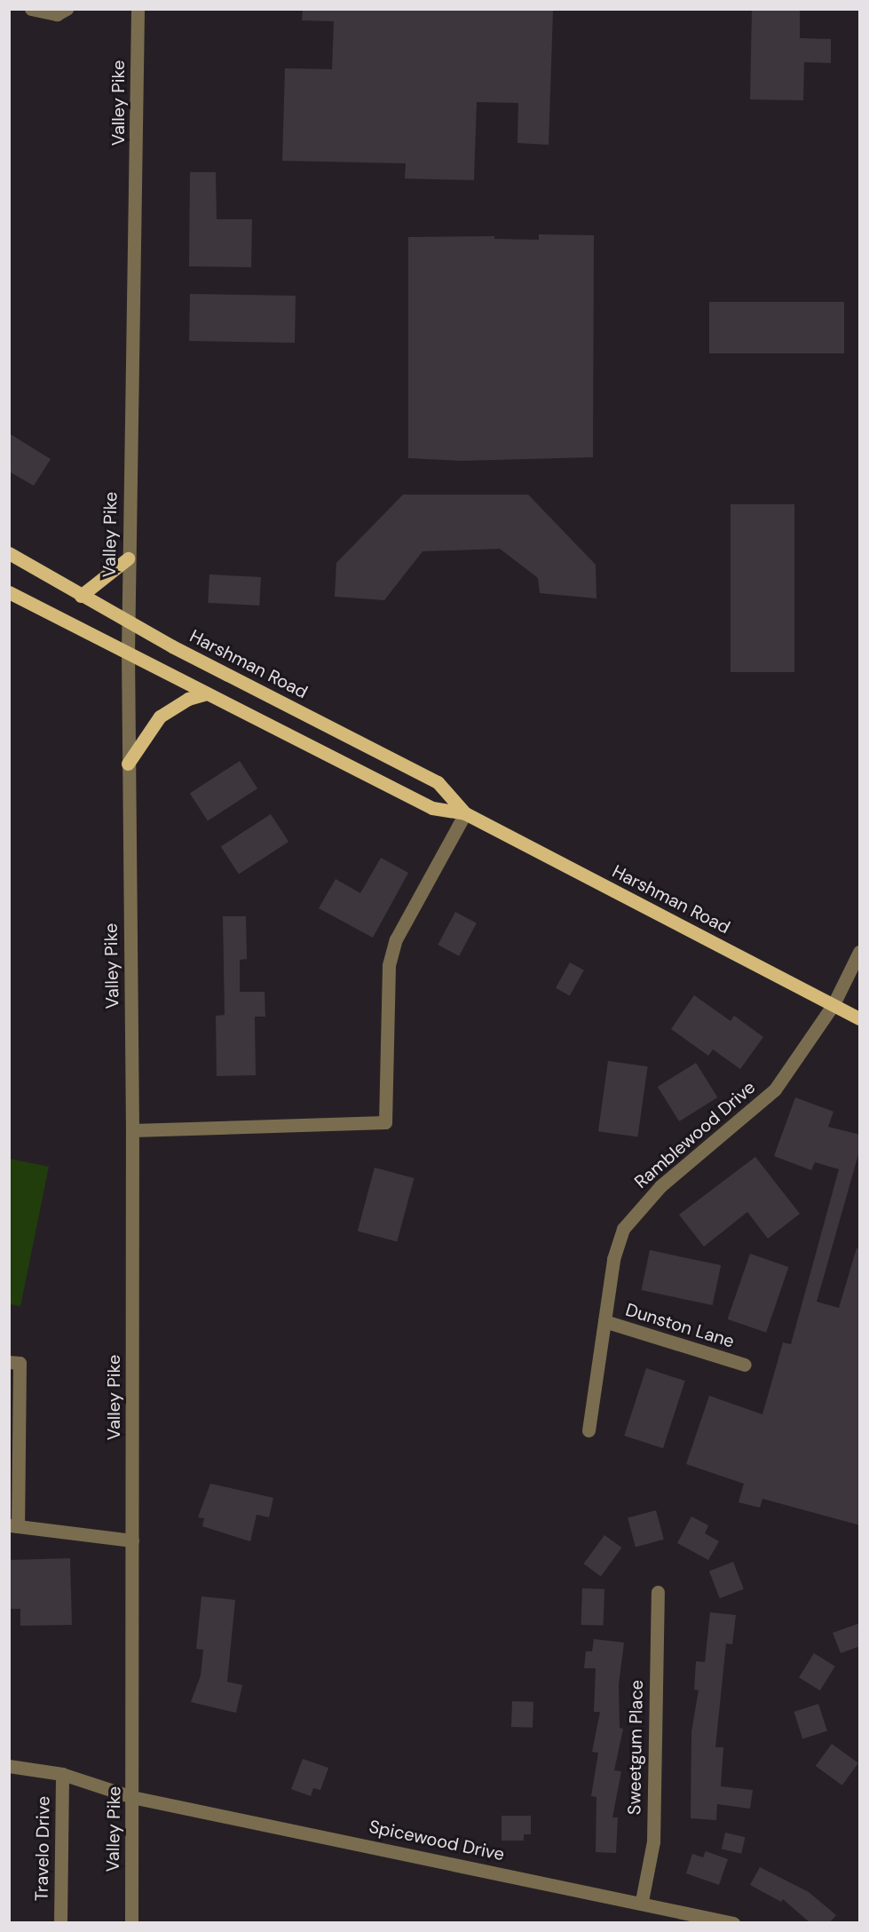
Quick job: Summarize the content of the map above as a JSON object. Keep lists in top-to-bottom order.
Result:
{
  "streets": {
    "main road": ["Harshman Road"],
    "street": [
      "Valley Pike",
      "Ramblewood Drive",
      "Dunston Lane",
      "Sweetgum Place",
      "Spicewood Drive",
      "Travelo Drive"
    ]
  },
  "crossings": [
    ["Valley Pike", "Harshman Road"],
    ["Valley Pike", "Spicewood Drive"],
    ["Harshman Road", "Ramblewood Drive"],
    ["Ramblewood Drive", "Dunston Lane"],
    ["Sweetgum Place", "Spicewood Drive"],
    ["Spicewood Drive", "Travelo Drive"]
  ]
}
